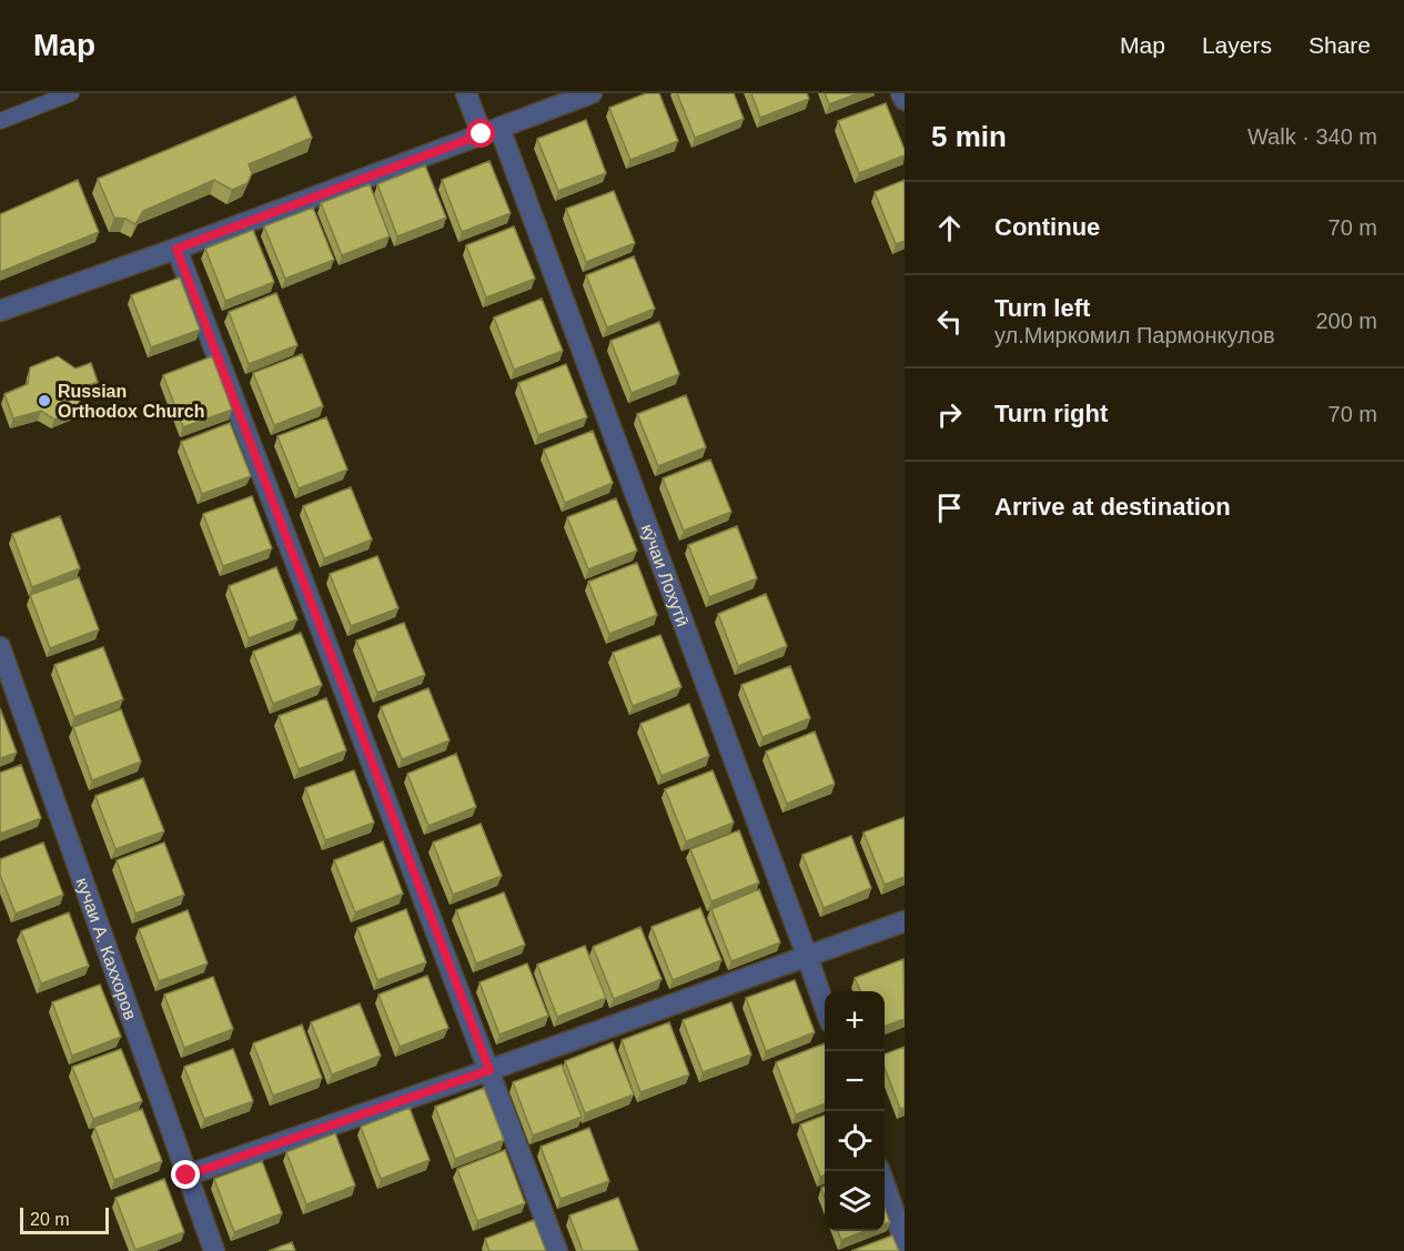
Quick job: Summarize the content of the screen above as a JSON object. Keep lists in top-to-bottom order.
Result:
{
  "streets": {
    "street": ["кӯчаи Лохутӣ", "кучаи А. Каххоров"]
  },
  "places": ["Russian Orthodox Church"],
  "scale_bar": "20 m",
  "page": {
    "header": "Map",
    "nav": ["Map", "Layers", "Share"],
    "heading": ["5 min", "Walk · 340 m"],
    "list": [
      ["Continue", "70 m"],
      ["Turn left", "ул.Миркомил Пармонкулов", "200 m"],
      ["Turn right", "70 m"],
      "Arrive at destination"
    ],
    "map_buttons": ["+", "−"],
    "scale": "20 m"
  }
}
